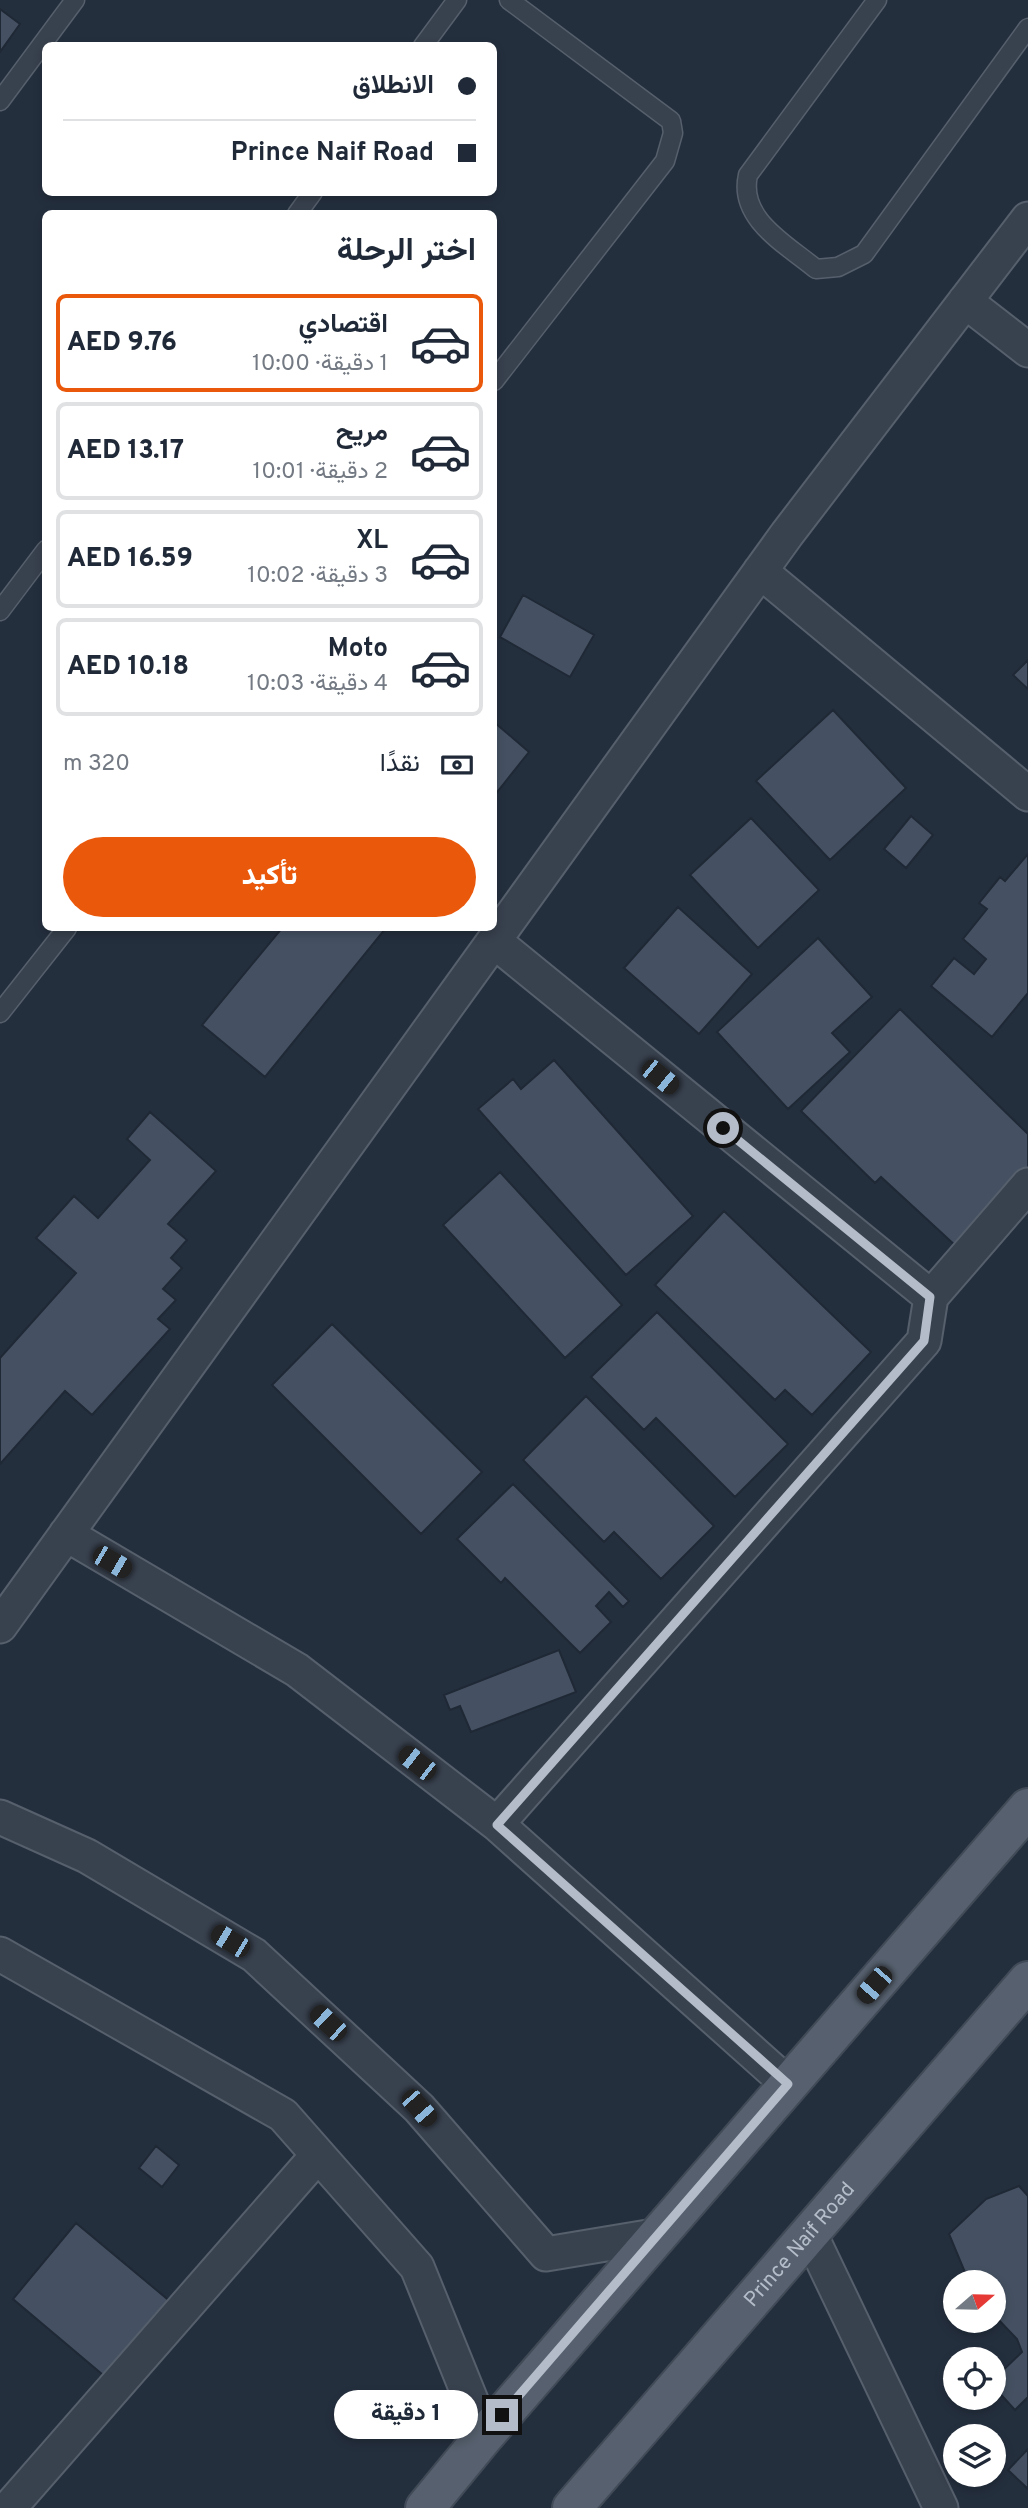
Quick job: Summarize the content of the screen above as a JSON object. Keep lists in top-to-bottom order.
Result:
{
  "streets": {
    "main road": ["Prince Naif Road"]
  },
  "north": "right",
  "page": {
    "banner": ["الانطلاق", "Prince Naif Road"],
    "heading": "اختر الرحلة",
    "list": [
      {
        "name": "اقتصادي",
        "note": "1 دقيقة · 10:00",
        "value": "AED 9.76"
      },
      {
        "name": "مريح",
        "note": "2 دقيقة · 10:01",
        "value": "AED 13.17"
      },
      {
        "name": "XL",
        "note": "3 دقيقة · 10:02",
        "value": "AED 16.59"
      },
      {
        "name": "Moto",
        "note": "4 دقيقة · 10:03",
        "value": "AED 10.18"
      }
    ],
    "pay": ["نقدًا", "320 m"],
    "buttons": "تأكيد",
    "bubble": "1 دقيقة"
  }
}
